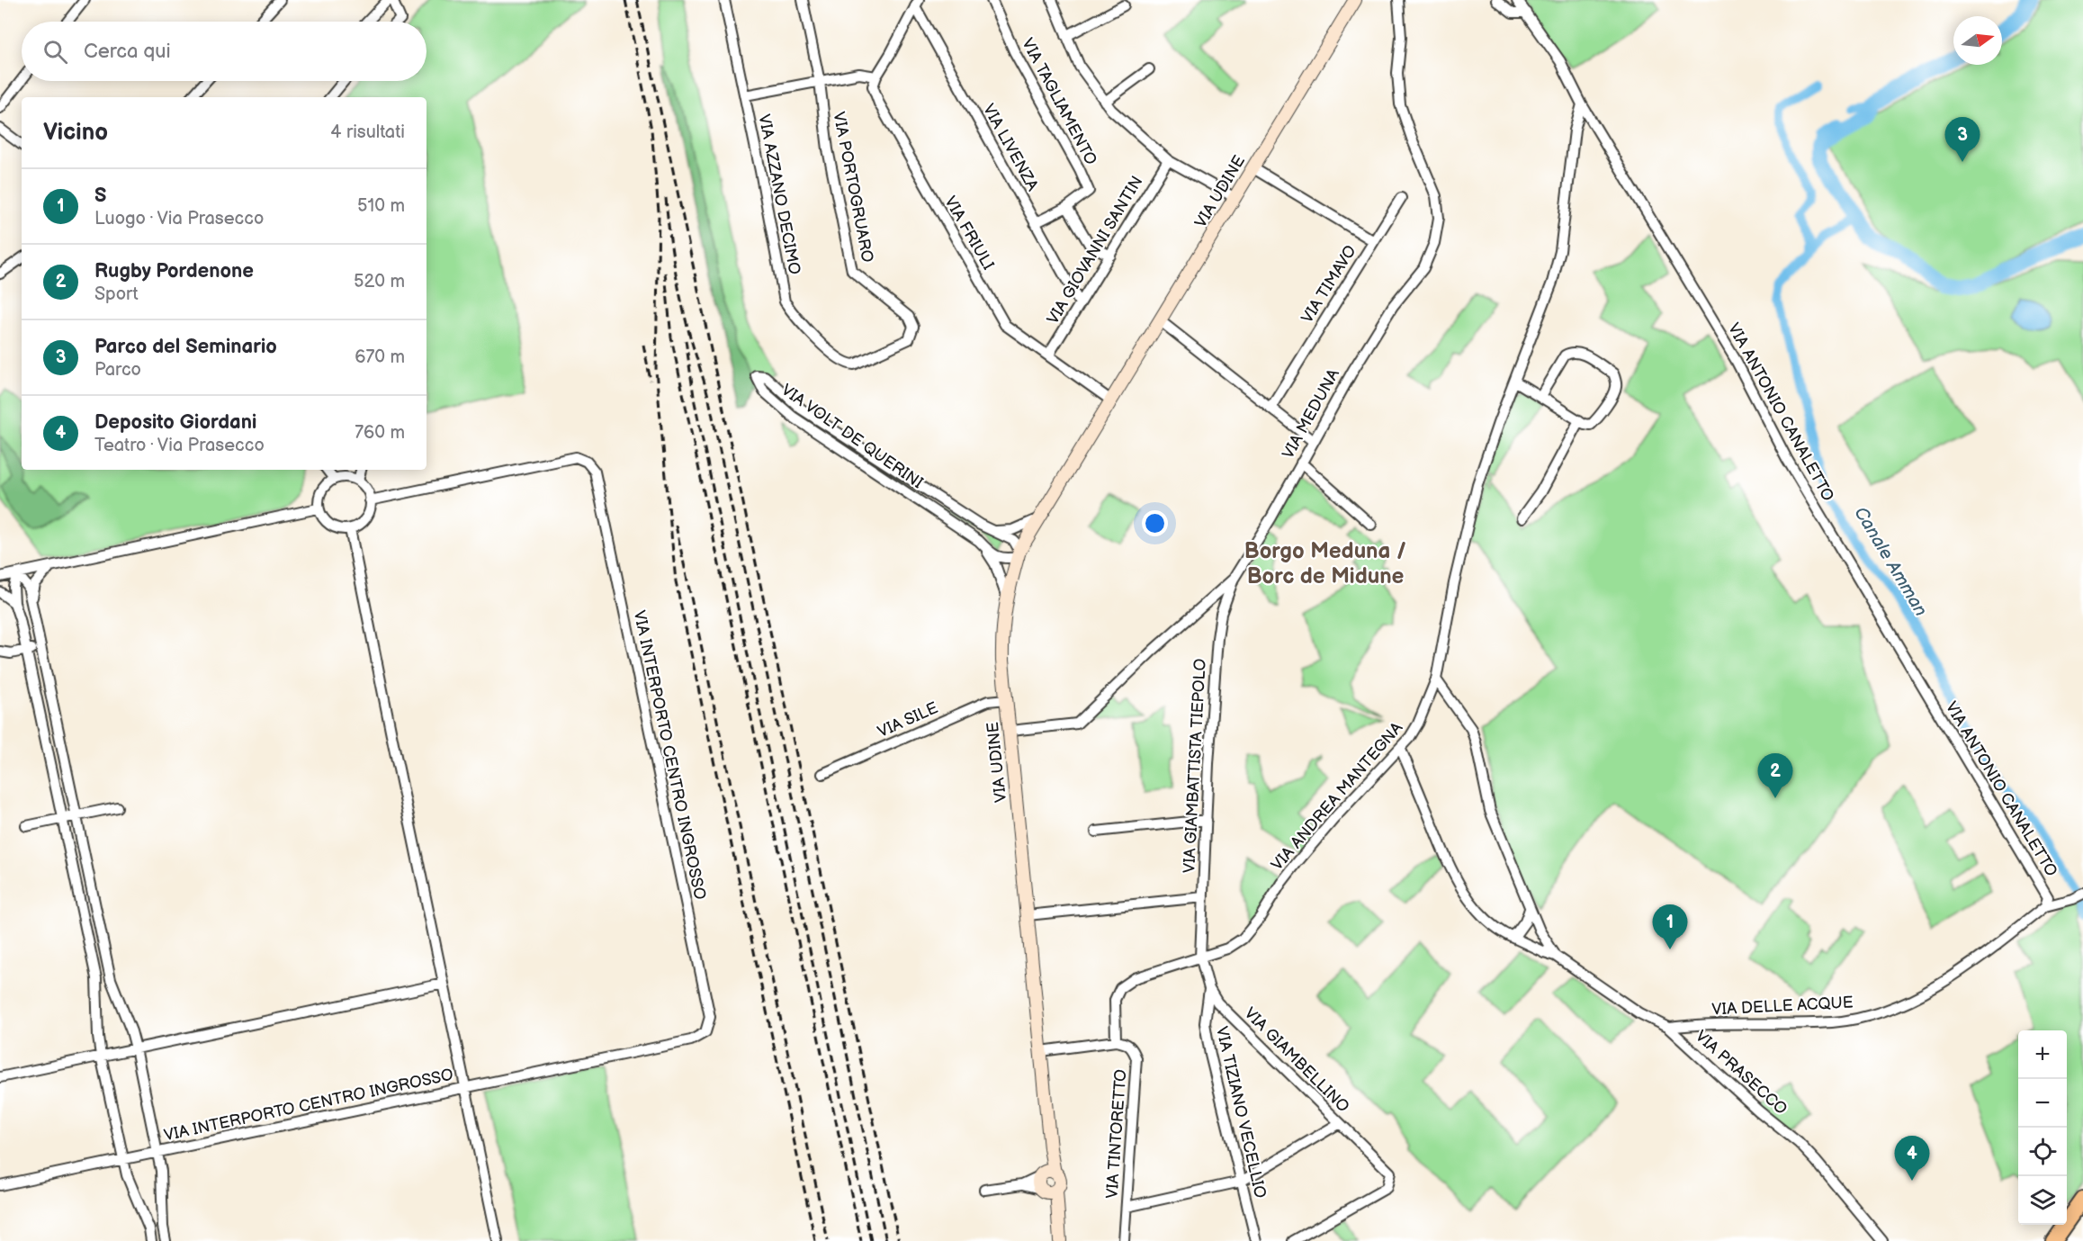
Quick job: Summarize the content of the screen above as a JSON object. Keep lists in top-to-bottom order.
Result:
{
  "streets": {
    "main road": ["VIA UDINE"],
    "street": [
      "VIA TAGLIAMENTO",
      "VIA LIVENZA",
      "VIA PORTOGRUARO",
      "VIA AZZANO DECIMO",
      "VIA FRIULI",
      "VIA GIOVANNI SANTIN",
      "VIA TIMAVO",
      "VIA ANTONIO CANALETTO",
      "VIA MEDUNA",
      "VIA VOLT DE QUERINI",
      "VIA SILE",
      "VIA INTERPORTO CENTRO INGROSSO",
      "VIA GIAMBATTISTA TIEPOLO",
      "VIA ANDREA MANTEGNA",
      "VIA DELLE ACQUE",
      "VIA GIAMBELLINO",
      "VIA PRASECCO",
      "VIA TIZIANO VECELLIO",
      "VIA TINTORETTO"
    ]
  },
  "crossings": [
    ["VIA LIVENZA", "VIA GIOVANNI SANTIN"],
    ["VIA PORTOGRUARO", "VIA AZZANO DECIMO"],
    ["VIA UDINE", "VIA FRIULI"],
    ["VIA UDINE", "VIA TIMAVO"],
    ["VIA UDINE", "VIA MEDUNA"],
    ["VIA UDINE", "VIA VOLT DE QUERINI"],
    ["VIA UDINE", "VIA SILE"],
    ["VIA FRIULI", "VIA GIOVANNI SANTIN"],
    ["VIA ANTONIO CANALETTO", "VIA ANDREA MANTEGNA"],
    ["VIA ANTONIO CANALETTO", "VIA DELLE ACQUE"],
    ["VIA MEDUNA", "VIA GIAMBATTISTA TIEPOLO"],
    ["VIA GIAMBATTISTA TIEPOLO", "VIA ANDREA MANTEGNA"],
    ["VIA GIAMBATTISTA TIEPOLO", "VIA GIAMBELLINO"],
    ["VIA ANDREA MANTEGNA", "VIA GIAMBELLINO"],
    ["VIA ANDREA MANTEGNA", "VIA PRASECCO"],
    ["VIA ANDREA MANTEGNA", "VIA TINTORETTO"],
    ["VIA DELLE ACQUE", "VIA PRASECCO"],
    ["VIA GIAMBELLINO", "VIA TIZIANO VECELLIO"]
  ],
  "districts": ["Borgo Meduna / Borc de Midune"],
  "water": ["Canale Amman"],
  "north": "right",
  "page": {
    "search": "Cerca qui",
    "heading": ["Vicino", "4 risultati"],
    "pins": [
      "3",
      "2",
      "1",
      "4"
    ],
    "list": [
      {
        "mark": "1",
        "name": "S",
        "note": "Luogo · Via Prasecco",
        "value": "510 m"
      },
      {
        "mark": "2",
        "name": "Rugby Pordenone",
        "note": "Sport",
        "value": "520 m"
      },
      {
        "mark": "3",
        "name": "Parco del Seminario",
        "note": "Parco",
        "value": "670 m"
      },
      {
        "mark": "4",
        "name": "Deposito Giordani",
        "note": "Teatro · Via Prasecco",
        "value": "760 m"
      }
    ],
    "map_buttons": ["+", "−"]
  }
}
